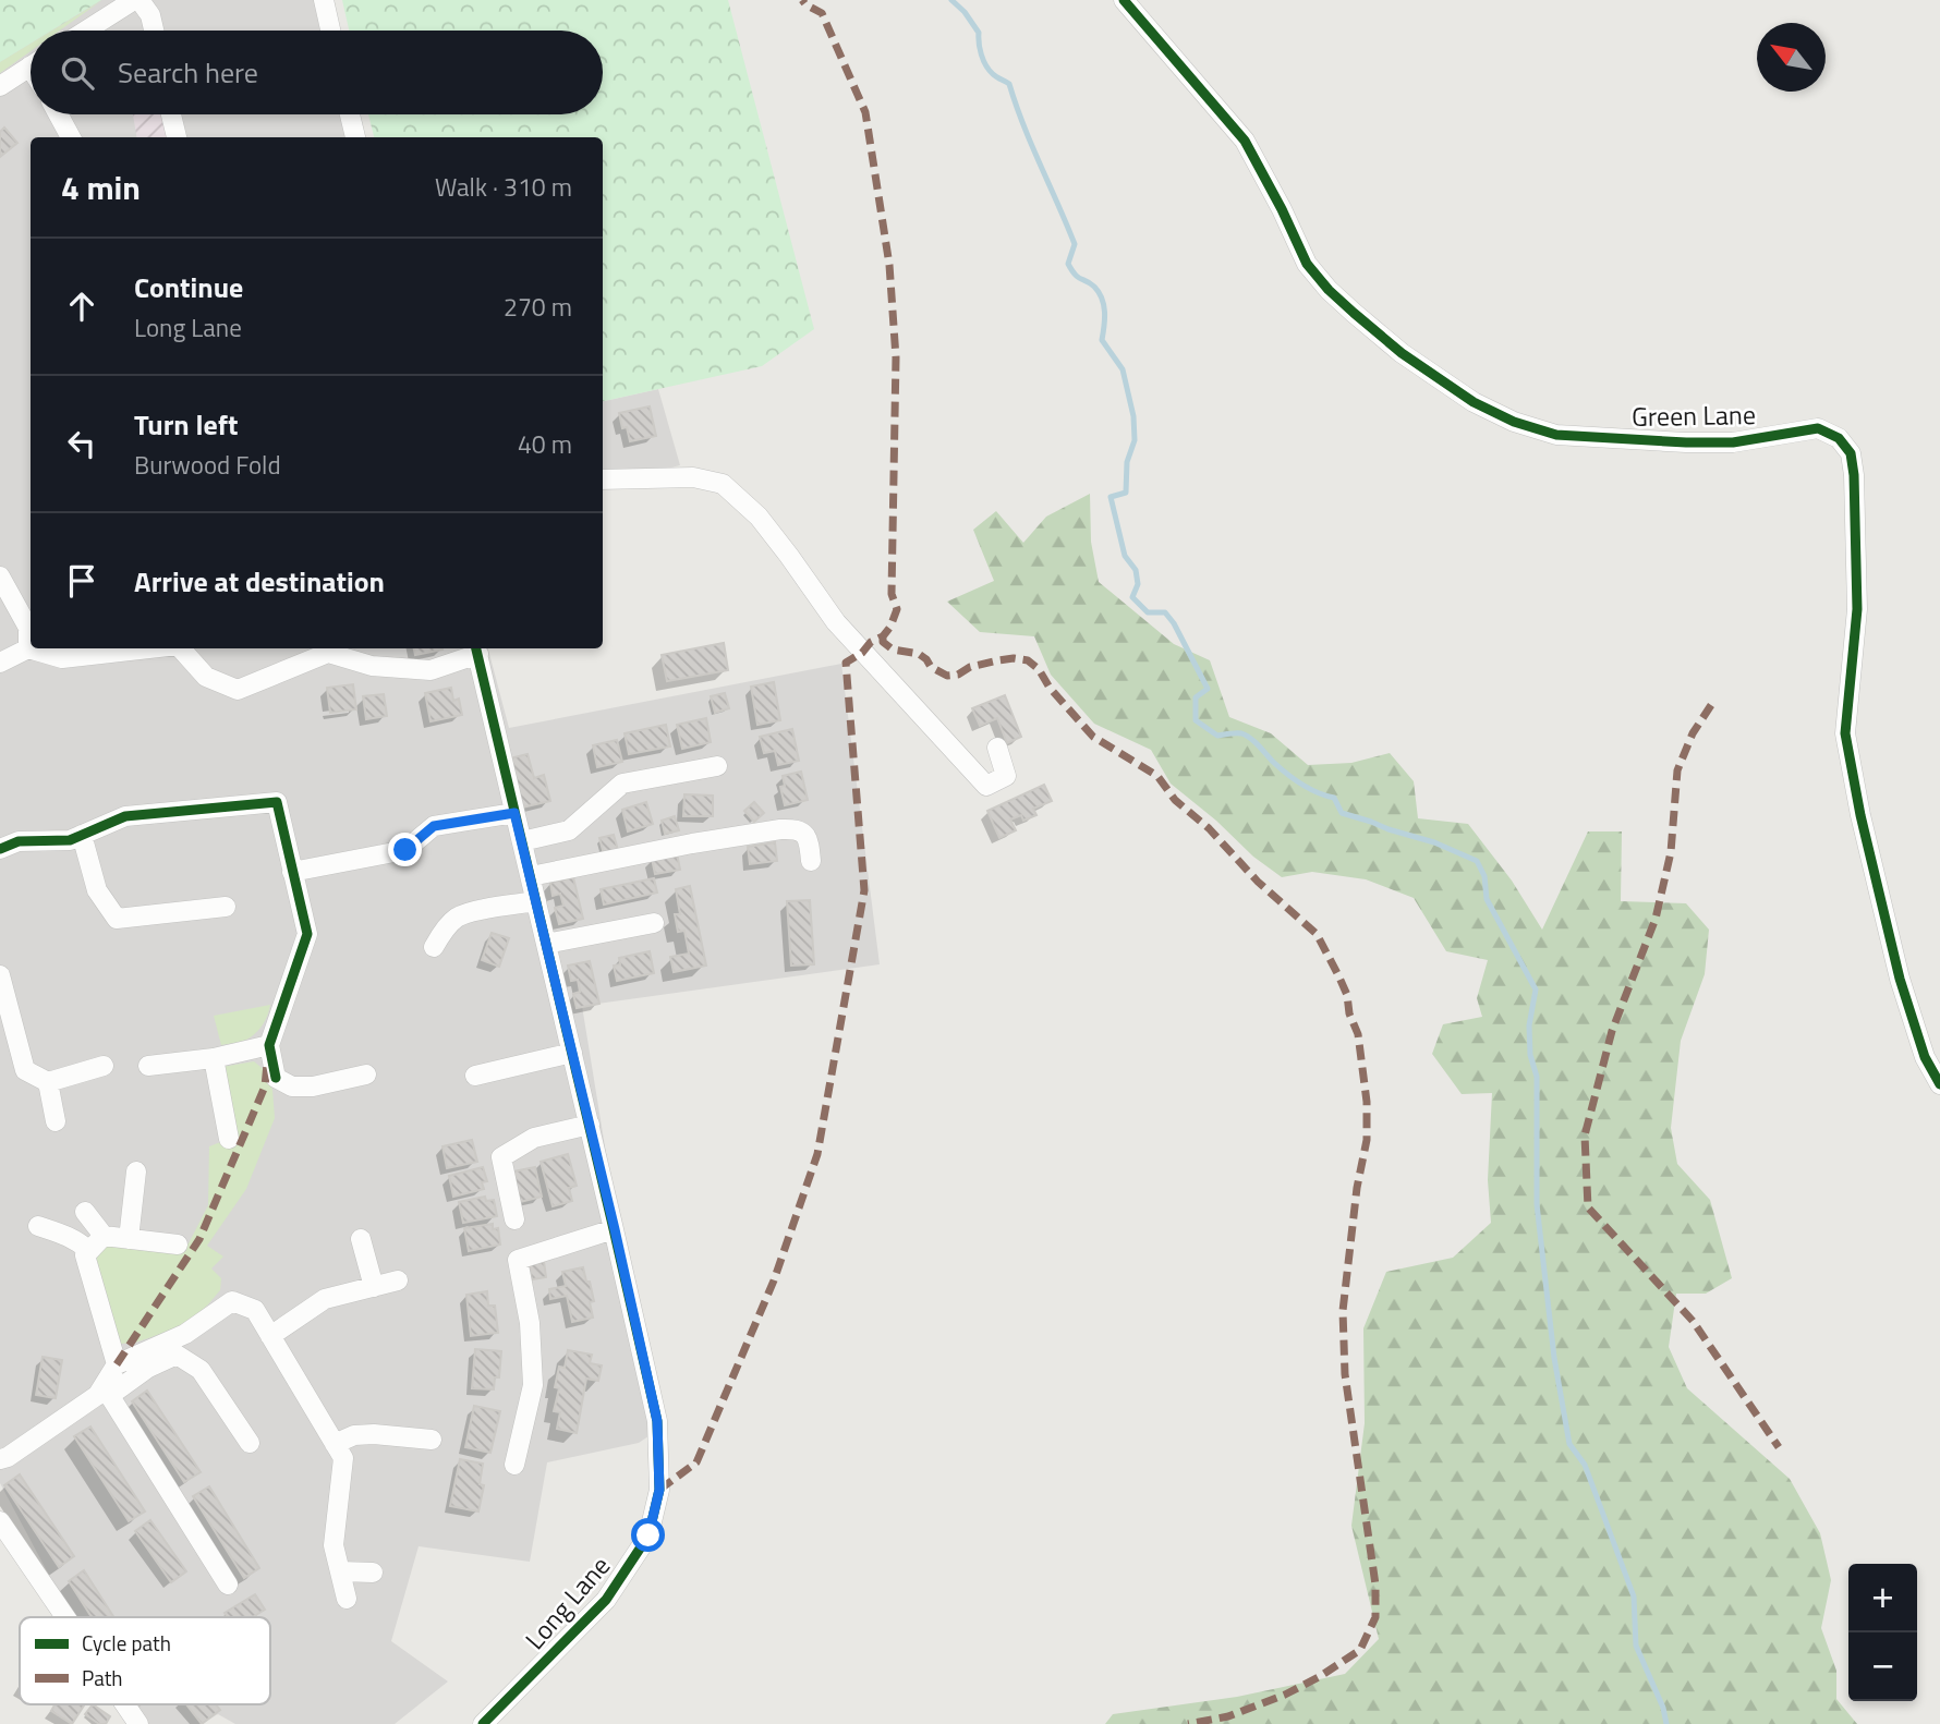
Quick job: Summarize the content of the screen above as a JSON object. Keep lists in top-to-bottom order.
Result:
{
  "streets": {
    "street": ["Green Lane", "Long Lane"]
  },
  "legend": ["Cycle path", "Path"],
  "north": "top left",
  "page": {
    "search": "Search here",
    "heading": ["4 min", "Walk · 310 m"],
    "list": [
      ["Continue", "Long Lane", "270 m"],
      ["Turn left", "Burwood Fold", "40 m"],
      "Arrive at destination"
    ],
    "map_buttons": ["+", "−"]
  }
}
